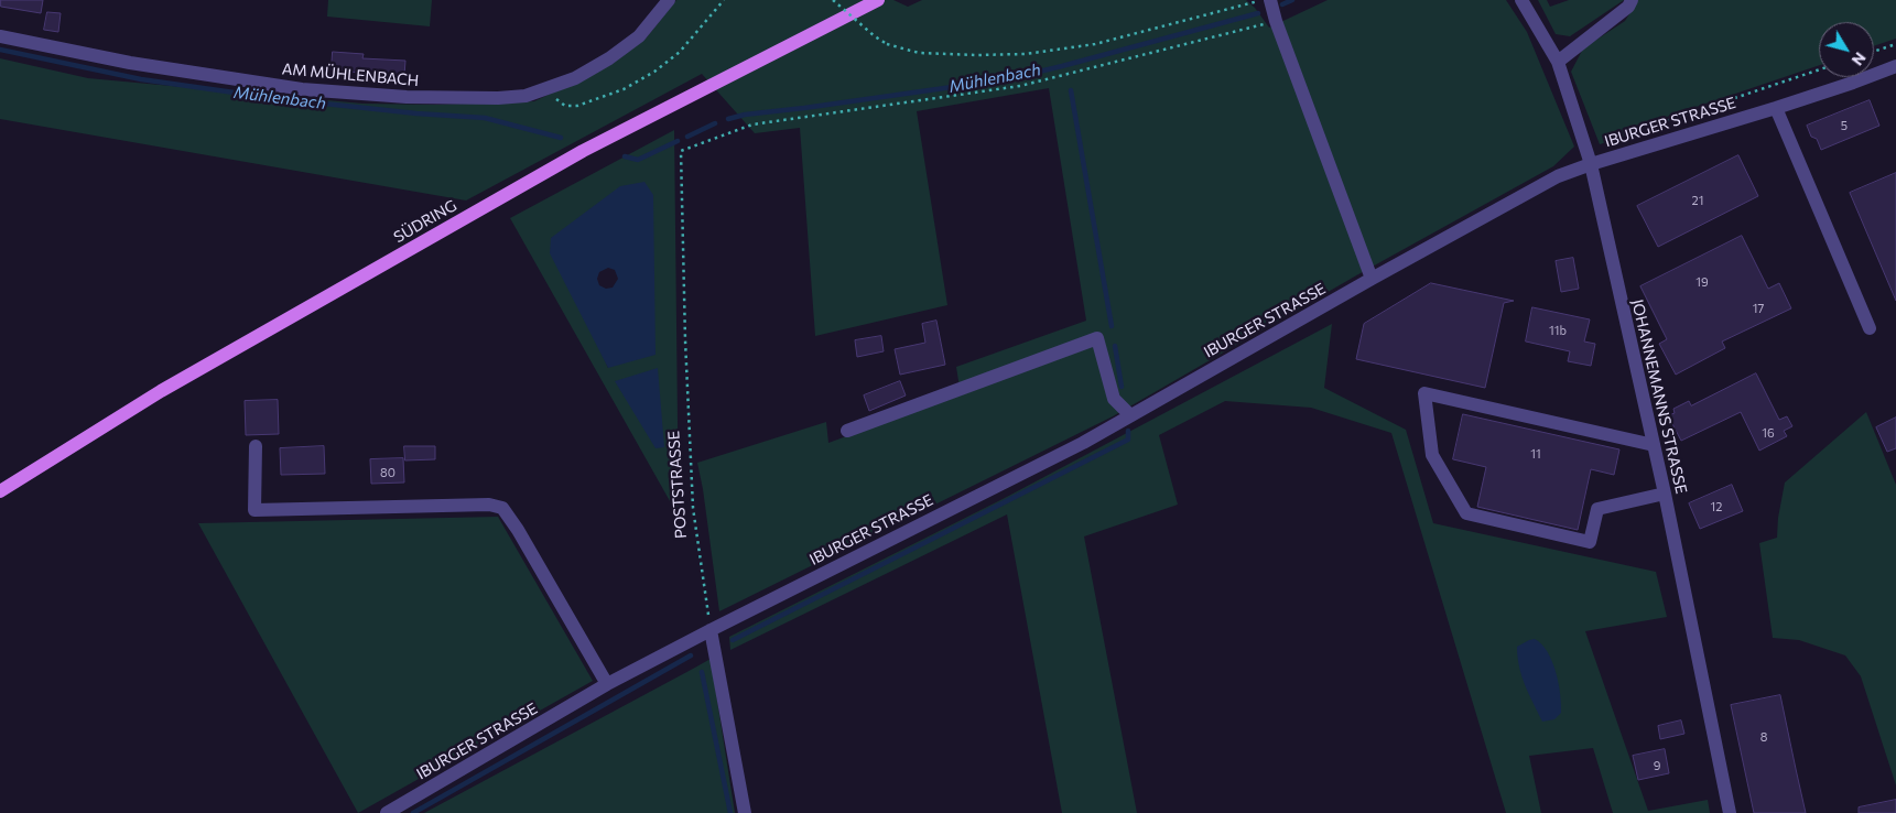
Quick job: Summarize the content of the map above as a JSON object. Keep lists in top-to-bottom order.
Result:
{
  "streets": {
    "main road": ["SÜDRING"],
    "street": ["AM MÜHLENBACH", "IBURGER STRASSE", "JOHANNEMANNS STRASSE"],
    "path": ["POSTSTRASSE"]
  },
  "crossings": [
    ["IBURGER STRASSE", "JOHANNEMANNS STRASSE"],
    ["IBURGER STRASSE", "POSTSTRASSE"]
  ],
  "water": ["Mühlenbach"],
  "house_numbers": [
    "5",
    "21",
    "19",
    "17",
    "11b",
    "16",
    "11",
    "80",
    "12",
    "8",
    "9"
  ],
  "north": "bottom right"
}
